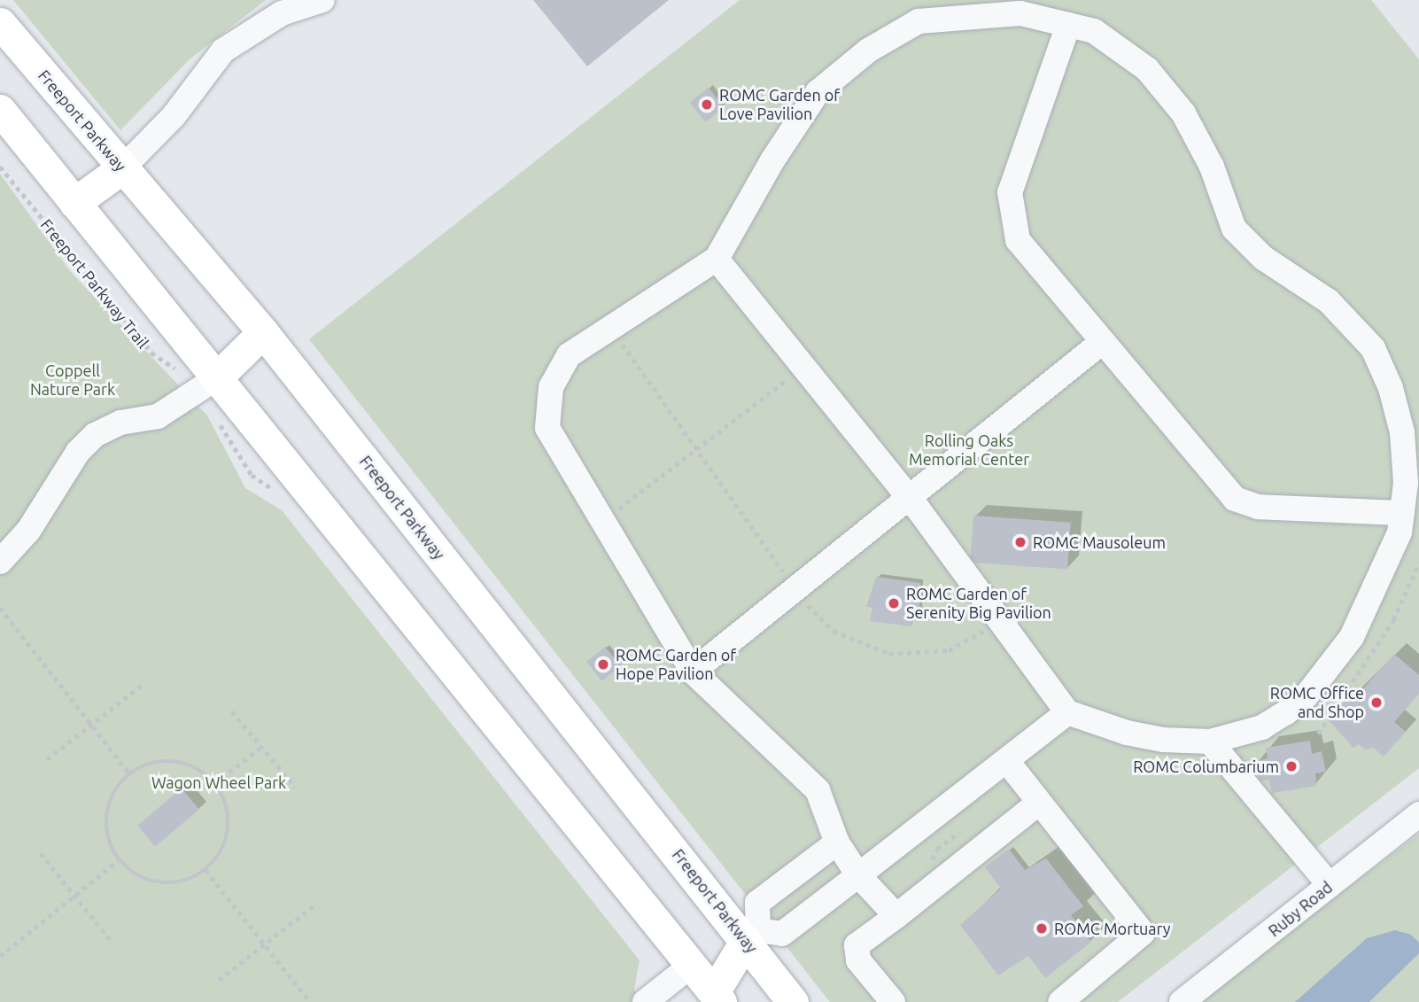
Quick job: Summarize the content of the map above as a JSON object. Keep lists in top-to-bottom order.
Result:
{
  "streets": {
    "main road": ["Freeport Parkway"],
    "street": ["Ruby Road"],
    "path": ["Freeport Parkway Trail"]
  },
  "parks": ["Coppell Nature Park", "Rolling Oaks Memorial Center", "Wagon Wheel Park"],
  "places": [
    "ROMC Garden of Love Pavilion",
    "ROMC Mausoleum",
    "ROMC Garden of Serenity Big Pavilion",
    "ROMC Garden of Hope Pavilion",
    "ROMC Office and Shop",
    "ROMC Columbarium",
    "ROMC Mortuary"
  ]
}
